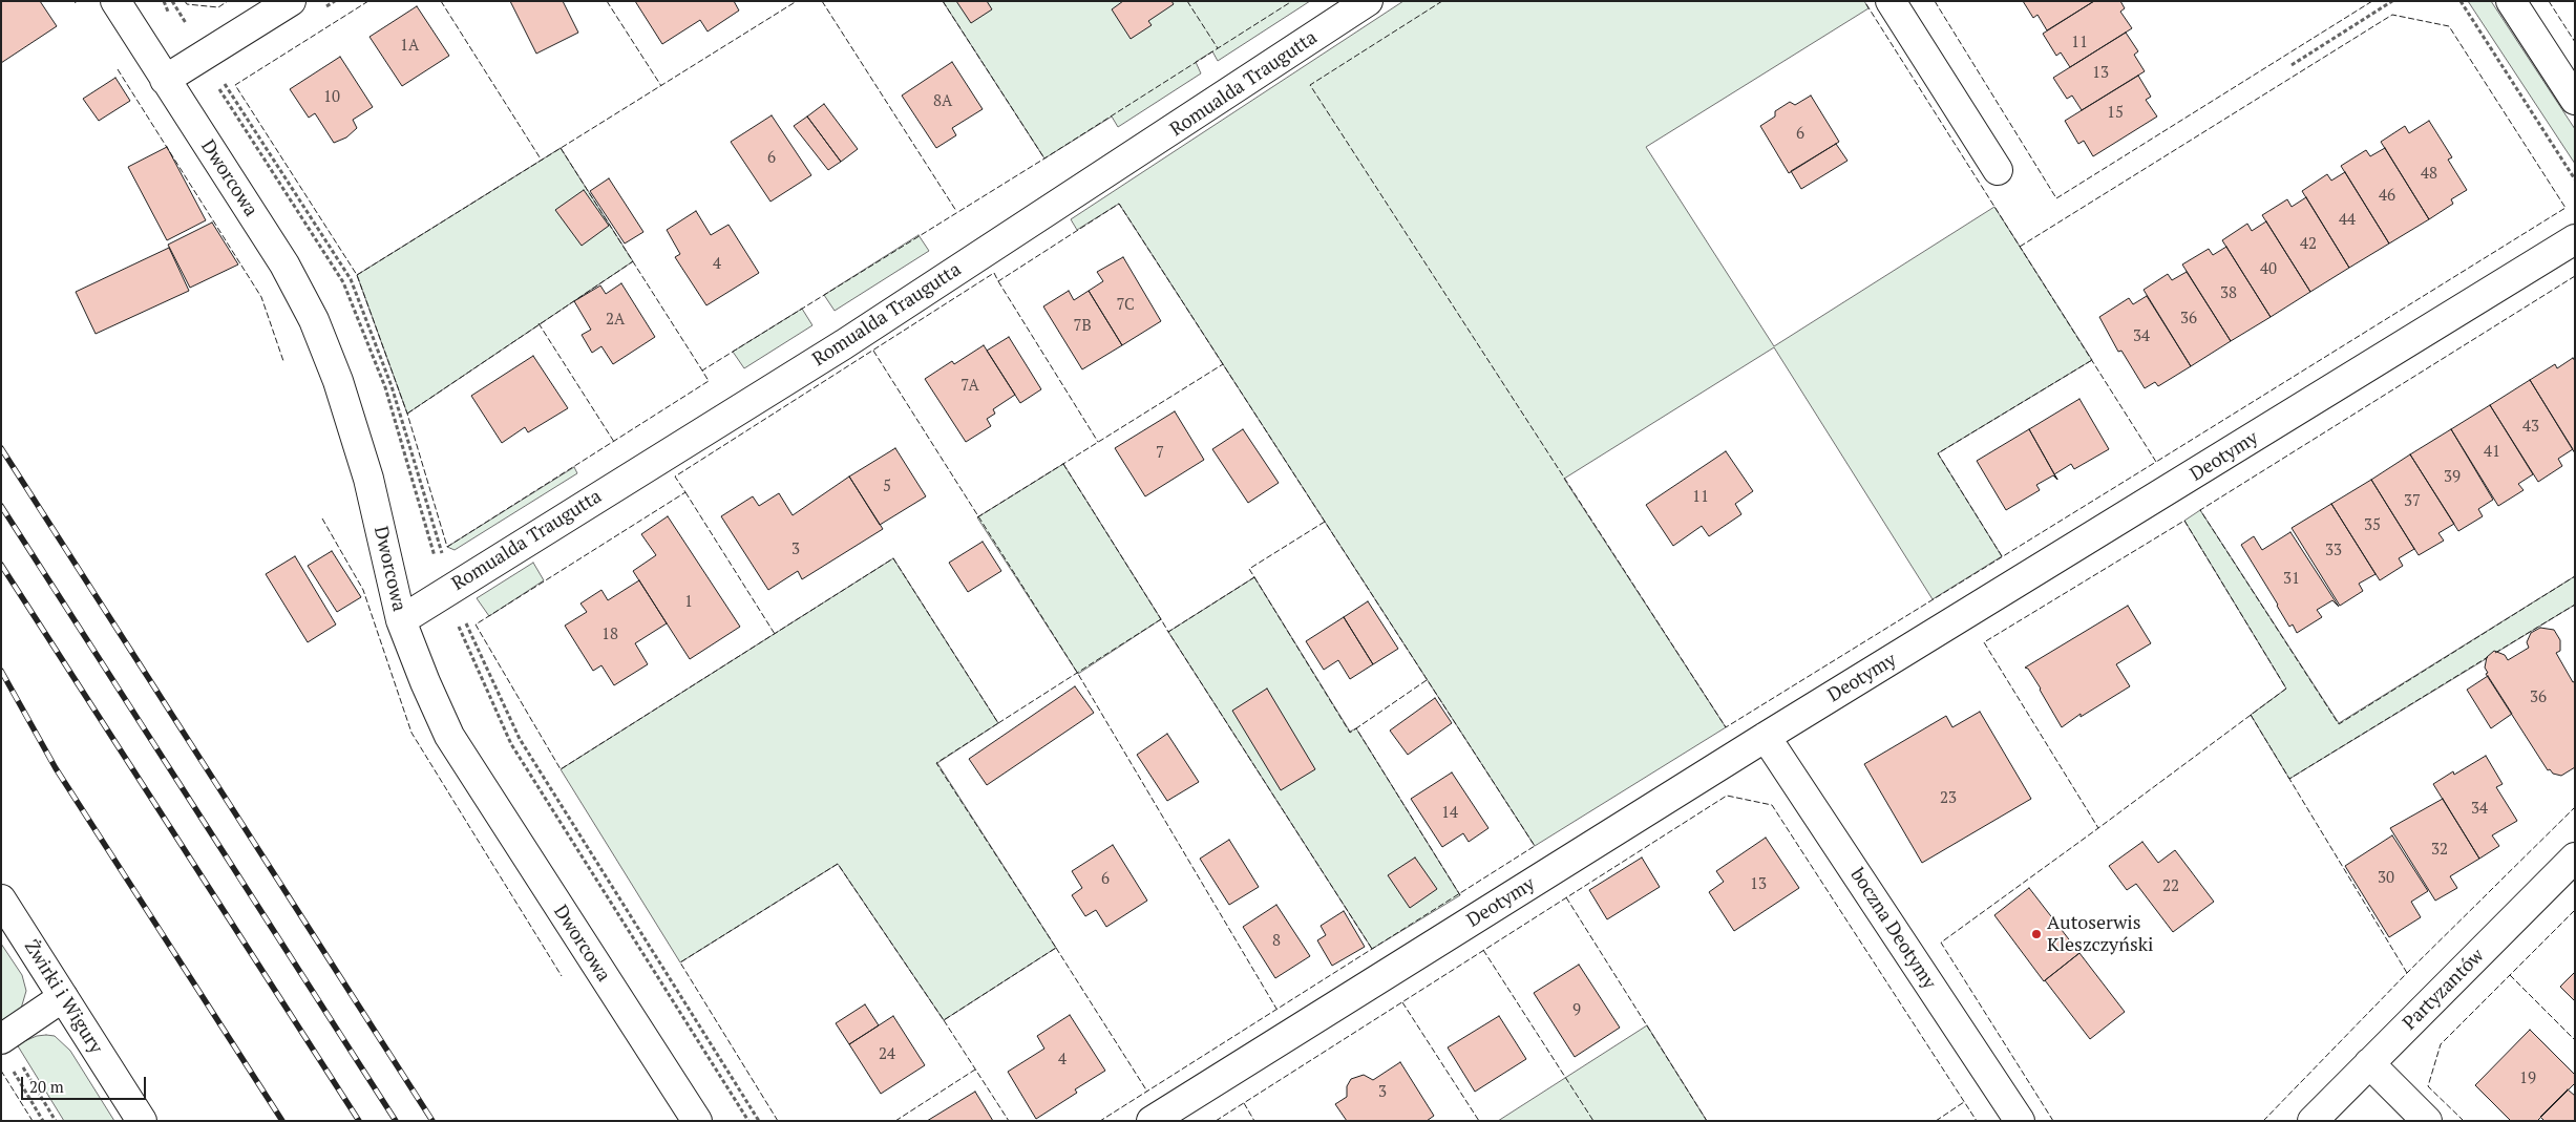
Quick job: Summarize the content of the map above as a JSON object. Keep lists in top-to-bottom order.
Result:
{
  "streets": {
    "street": [
      "Romualda Traugutta",
      "Dworcowa",
      "Deotymy",
      "boczna Deotymy",
      "Partyzantów",
      "Żwirki i Wigury"
    ]
  },
  "crossings": [
    ["Romualda Traugutta", "Dworcowa"],
    ["Deotymy", "boczna Deotymy"]
  ],
  "places": ["Autoserwis Kleszczyński"],
  "house_numbers": [
    "11",
    "1A",
    "13",
    "10",
    "8A",
    "15",
    "6",
    "6",
    "48",
    "46",
    "44",
    "42",
    "4",
    "40",
    "38",
    "7C",
    "36",
    "2A",
    "7B",
    "34",
    "7A",
    "43",
    "41",
    "7",
    "39",
    "5",
    "11",
    "37",
    "35",
    "3",
    "33",
    "31",
    "1",
    "18",
    "36",
    "23",
    "34",
    "14",
    "32",
    "30",
    "6",
    "13",
    "22",
    "8",
    "9",
    "24",
    "4",
    "19",
    "3"
  ],
  "scale_bar": "20 m"
}
